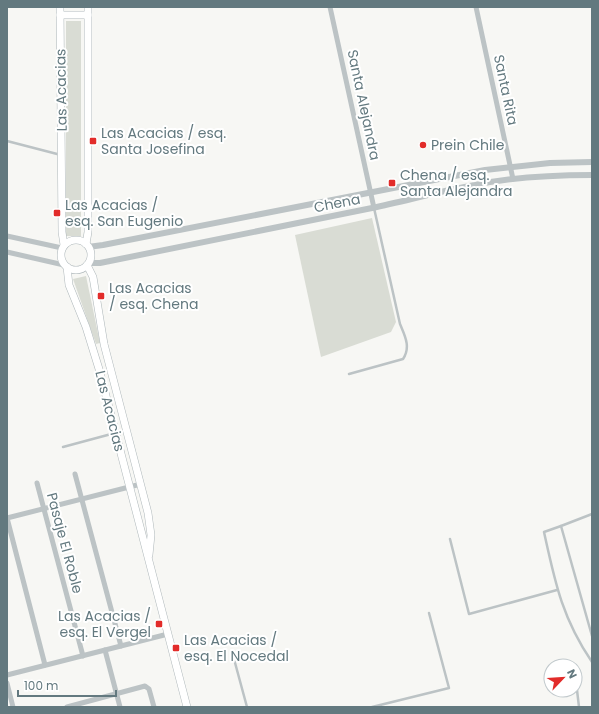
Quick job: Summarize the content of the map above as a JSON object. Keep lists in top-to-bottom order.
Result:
{
  "streets": {
    "main road": ["Las Acacias"],
    "street": [
      "Santa Rita",
      "Santa Alejandra",
      "Chena",
      "Pasaje El Roble"
    ]
  },
  "crossings": [
    ["Las Acacias", "Chena"],
    ["Santa Rita", "Chena"],
    ["Santa Alejandra", "Chena"]
  ],
  "places": {
    "transit": [
      "Las Acacias / esq. Santa Josefina",
      "Chena / esq. Santa Alejandra",
      "Las Acacias / esq. San Eugenio",
      "Las Acacias / esq. Chena",
      "Las Acacias / esq. El Vergel",
      "Las Acacias / esq. El Nocedal"
    ],
    "other": ["Prein Chile"]
  },
  "scale_bar": "100 m",
  "north": "top right"
}
